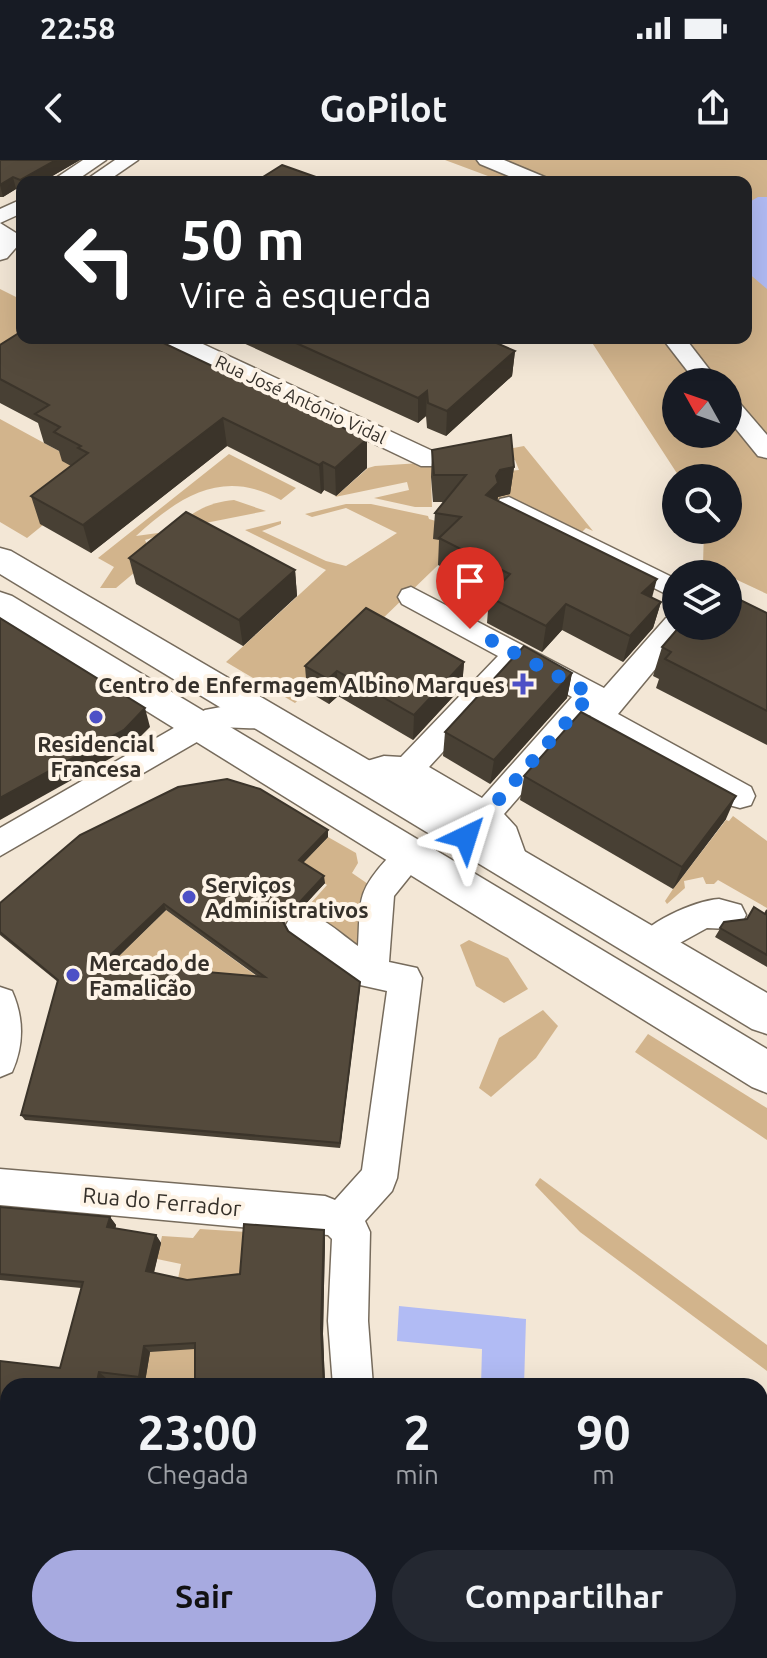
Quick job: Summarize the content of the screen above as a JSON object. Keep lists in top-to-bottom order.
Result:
{
  "streets": {
    "street": ["Rua José António Vidal", "Rua do Ferrador"]
  },
  "places": {
    "health": ["Centro de Enfermagem Albino Marques"],
    "other": ["Residencial Francesa", "Serviços Administrativos", "Mercado de Famalicão"]
  },
  "north": "top left",
  "page": {
    "status": "22:58",
    "header": "GoPilot",
    "turn": ["50 m", "Vire à esquerda"],
    "eta": [
      "23:00",
      "Chegada",
      "2",
      "min",
      "90",
      "m"
    ],
    "buttons": ["Sair", "Compartilhar"]
  }
}
